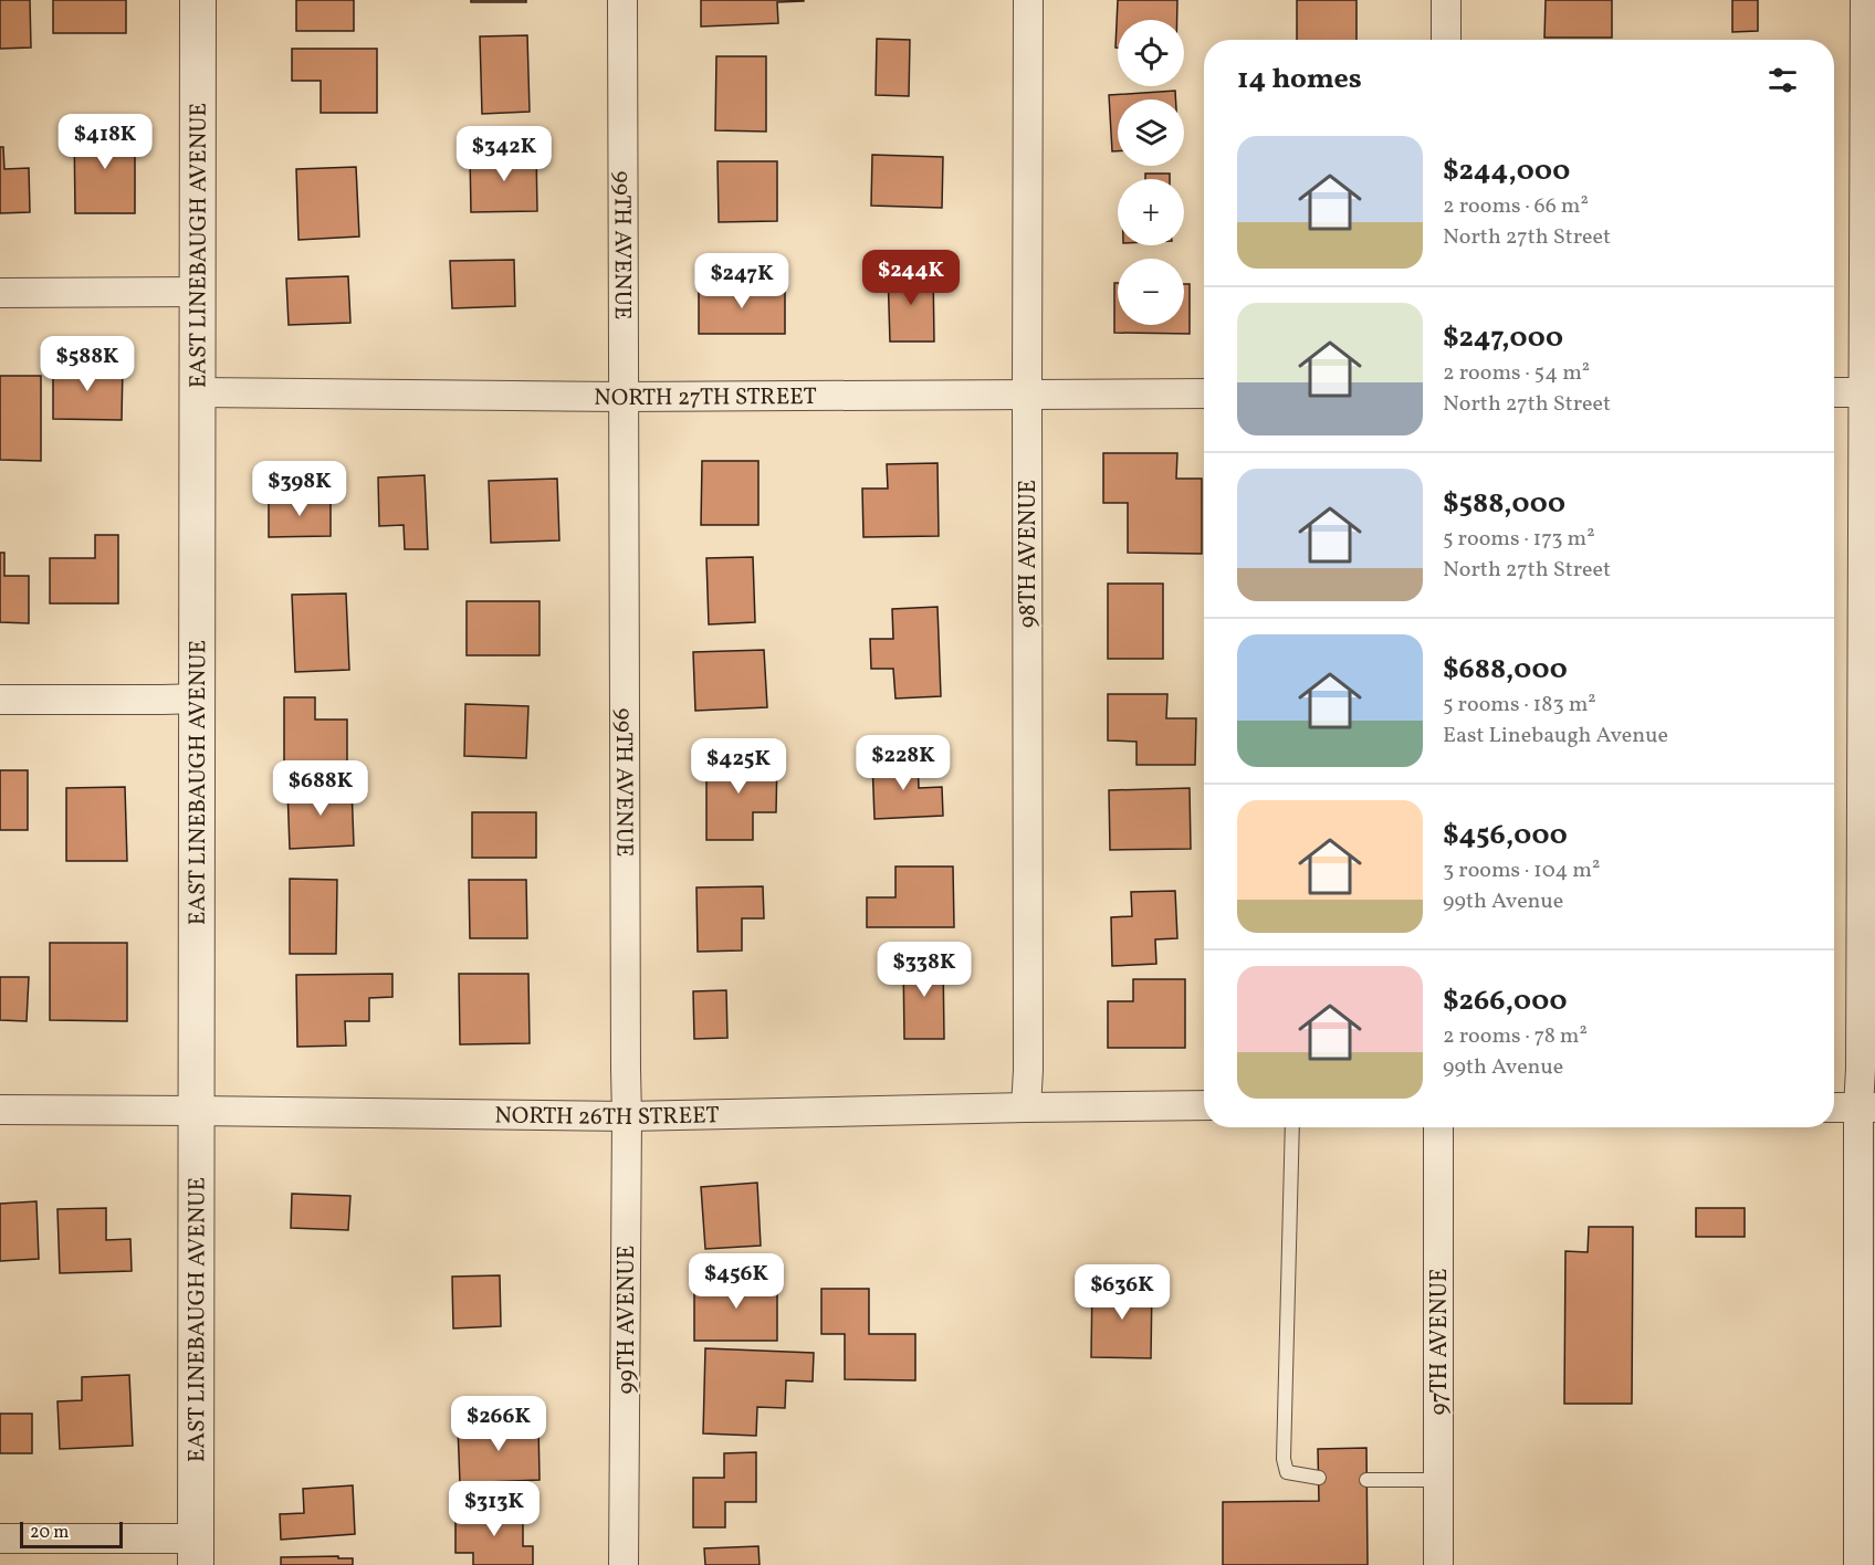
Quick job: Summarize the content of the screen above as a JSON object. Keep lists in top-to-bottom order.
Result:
{
  "streets": {
    "street": [
      "EAST LINEBAUGH AVENUE",
      "99TH AVENUE",
      "NORTH 27TH STREET",
      "98TH AVENUE",
      "NORTH 26TH STREET",
      "97TH AVENUE"
    ]
  },
  "crossings": [
    ["EAST LINEBAUGH AVENUE", "NORTH 27TH STREET"],
    ["EAST LINEBAUGH AVENUE", "NORTH 26TH STREET"],
    ["99TH AVENUE", "NORTH 27TH STREET"],
    ["99TH AVENUE", "NORTH 26TH STREET"],
    ["NORTH 27TH STREET", "98TH AVENUE"],
    ["98TH AVENUE", "NORTH 26TH STREET"]
  ],
  "scale_bar": "20 m",
  "page": {
    "map_buttons": ["+", "−"],
    "heading": "14 homes",
    "price": [
      "$418K",
      "$342K",
      "$244K",
      "$247K",
      "$588K",
      "$398K",
      "$228K",
      "$425K",
      "$688K",
      "$338K",
      "$456K",
      "$636K",
      "$266K",
      "$313K"
    ],
    "list": [
      {
        "name": "$244,000",
        "note": "2 rooms · 66 m² · North 27th Street"
      },
      {
        "name": "$247,000",
        "note": "2 rooms · 54 m² · North 27th Street"
      },
      {
        "name": "$588,000",
        "note": "5 rooms · 173 m² · North 27th Street"
      },
      {
        "name": "$688,000",
        "note": "5 rooms · 183 m² · East Linebaugh Avenue"
      },
      {
        "name": "$456,000",
        "note": "3 rooms · 104 m² · 99th Avenue"
      },
      {
        "name": "$266,000",
        "note": "2 rooms · 78 m² · 99th Avenue"
      }
    ],
    "scale": "20 m"
  }
}
